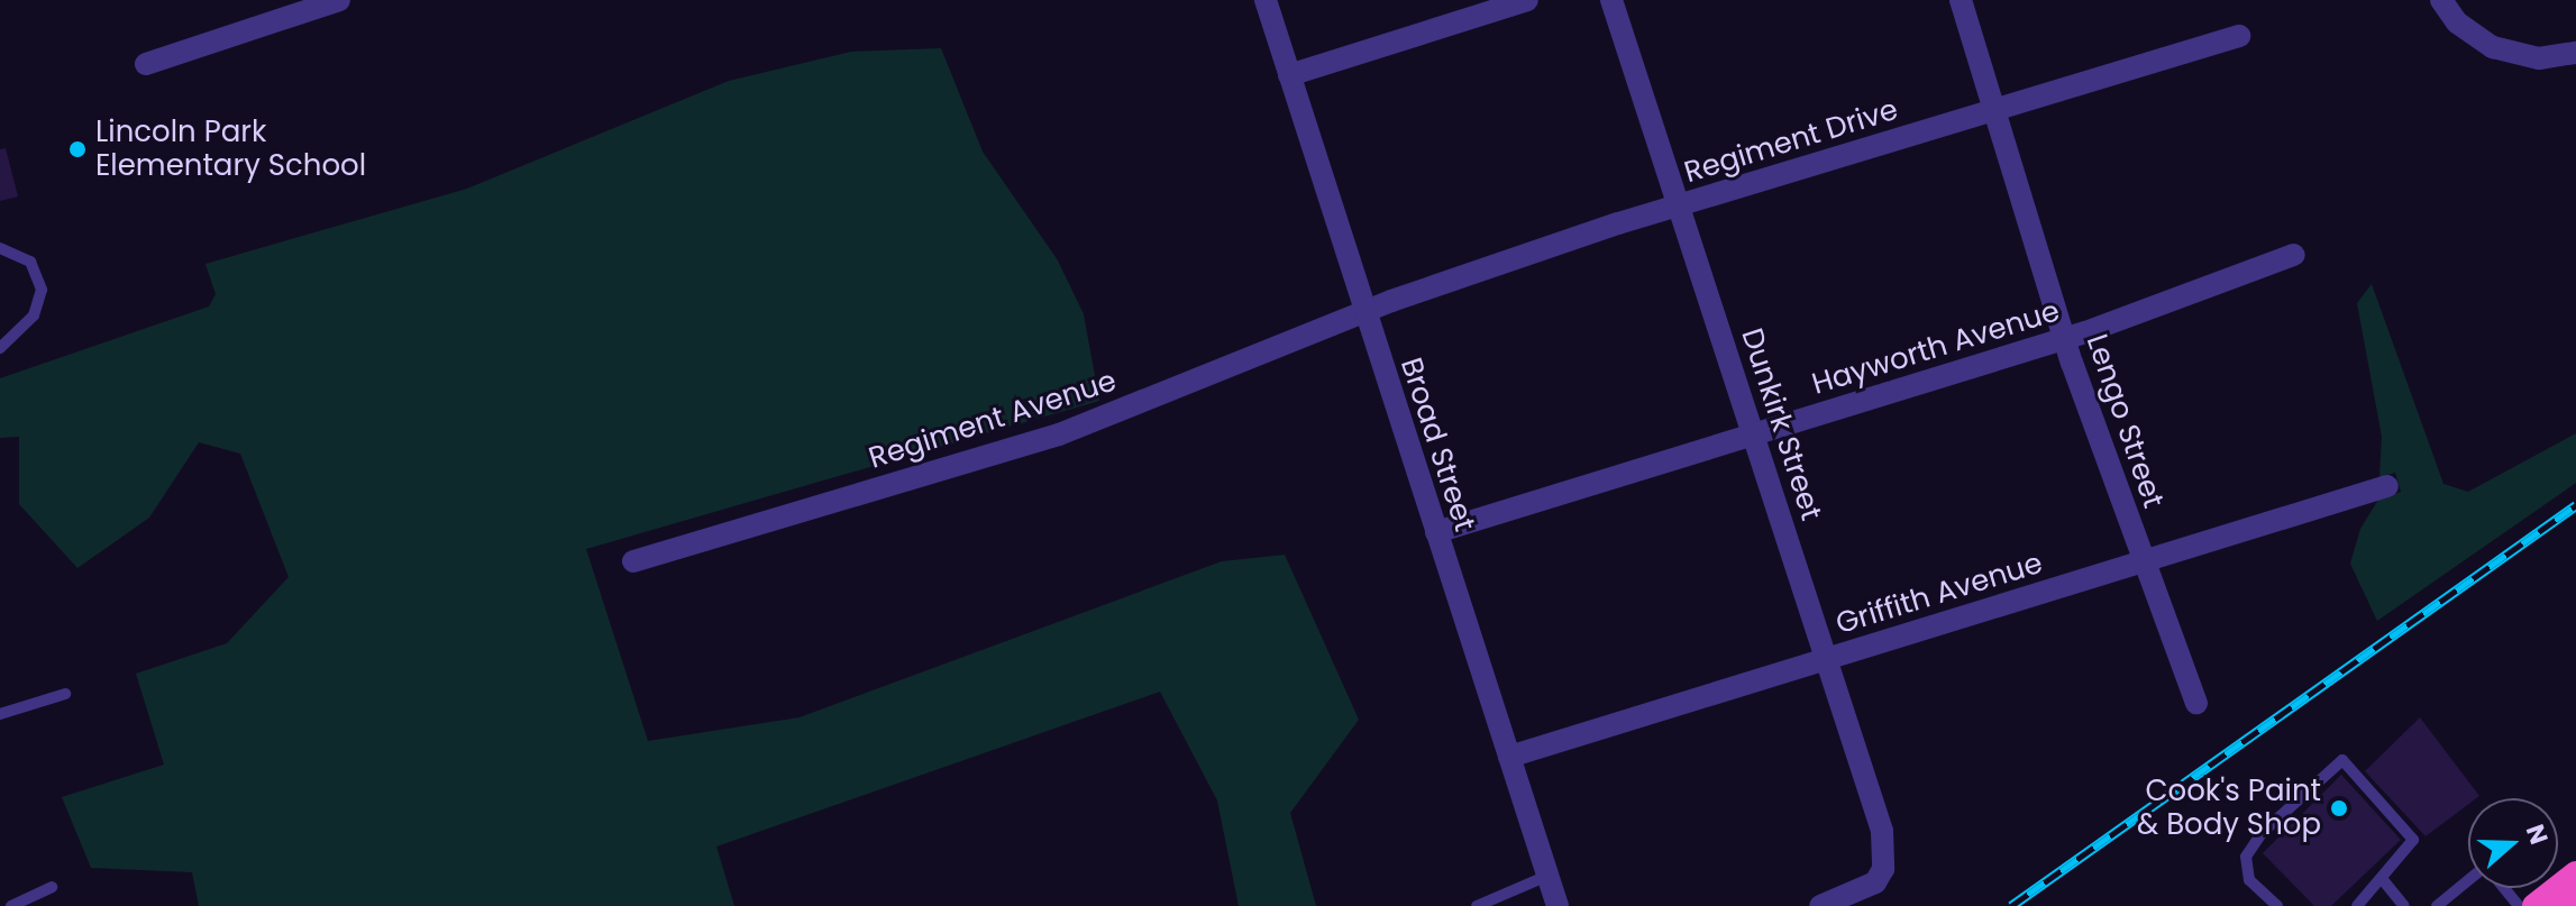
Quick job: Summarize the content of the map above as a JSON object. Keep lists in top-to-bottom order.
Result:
{
  "streets": {
    "street": [
      "Regiment Drive",
      "Hayworth Avenue",
      "Regiment Avenue",
      "Lengo Street",
      "Dunkirk Street",
      "Broad Street",
      "Griffith Avenue"
    ]
  },
  "crossings": [
    ["Regiment Drive", "Regiment Avenue"],
    ["Regiment Drive", "Lengo Street"],
    ["Regiment Drive", "Dunkirk Street"],
    ["Regiment Drive", "Broad Street"],
    ["Hayworth Avenue", "Lengo Street"],
    ["Hayworth Avenue", "Dunkirk Street"],
    ["Hayworth Avenue", "Broad Street"],
    ["Regiment Avenue", "Broad Street"],
    ["Lengo Street", "Griffith Avenue"],
    ["Dunkirk Street", "Griffith Avenue"],
    ["Broad Street", "Griffith Avenue"]
  ],
  "places": ["Lincoln Park Elementary School", "Cook's Paint & Body Shop"],
  "north": "right"
}
